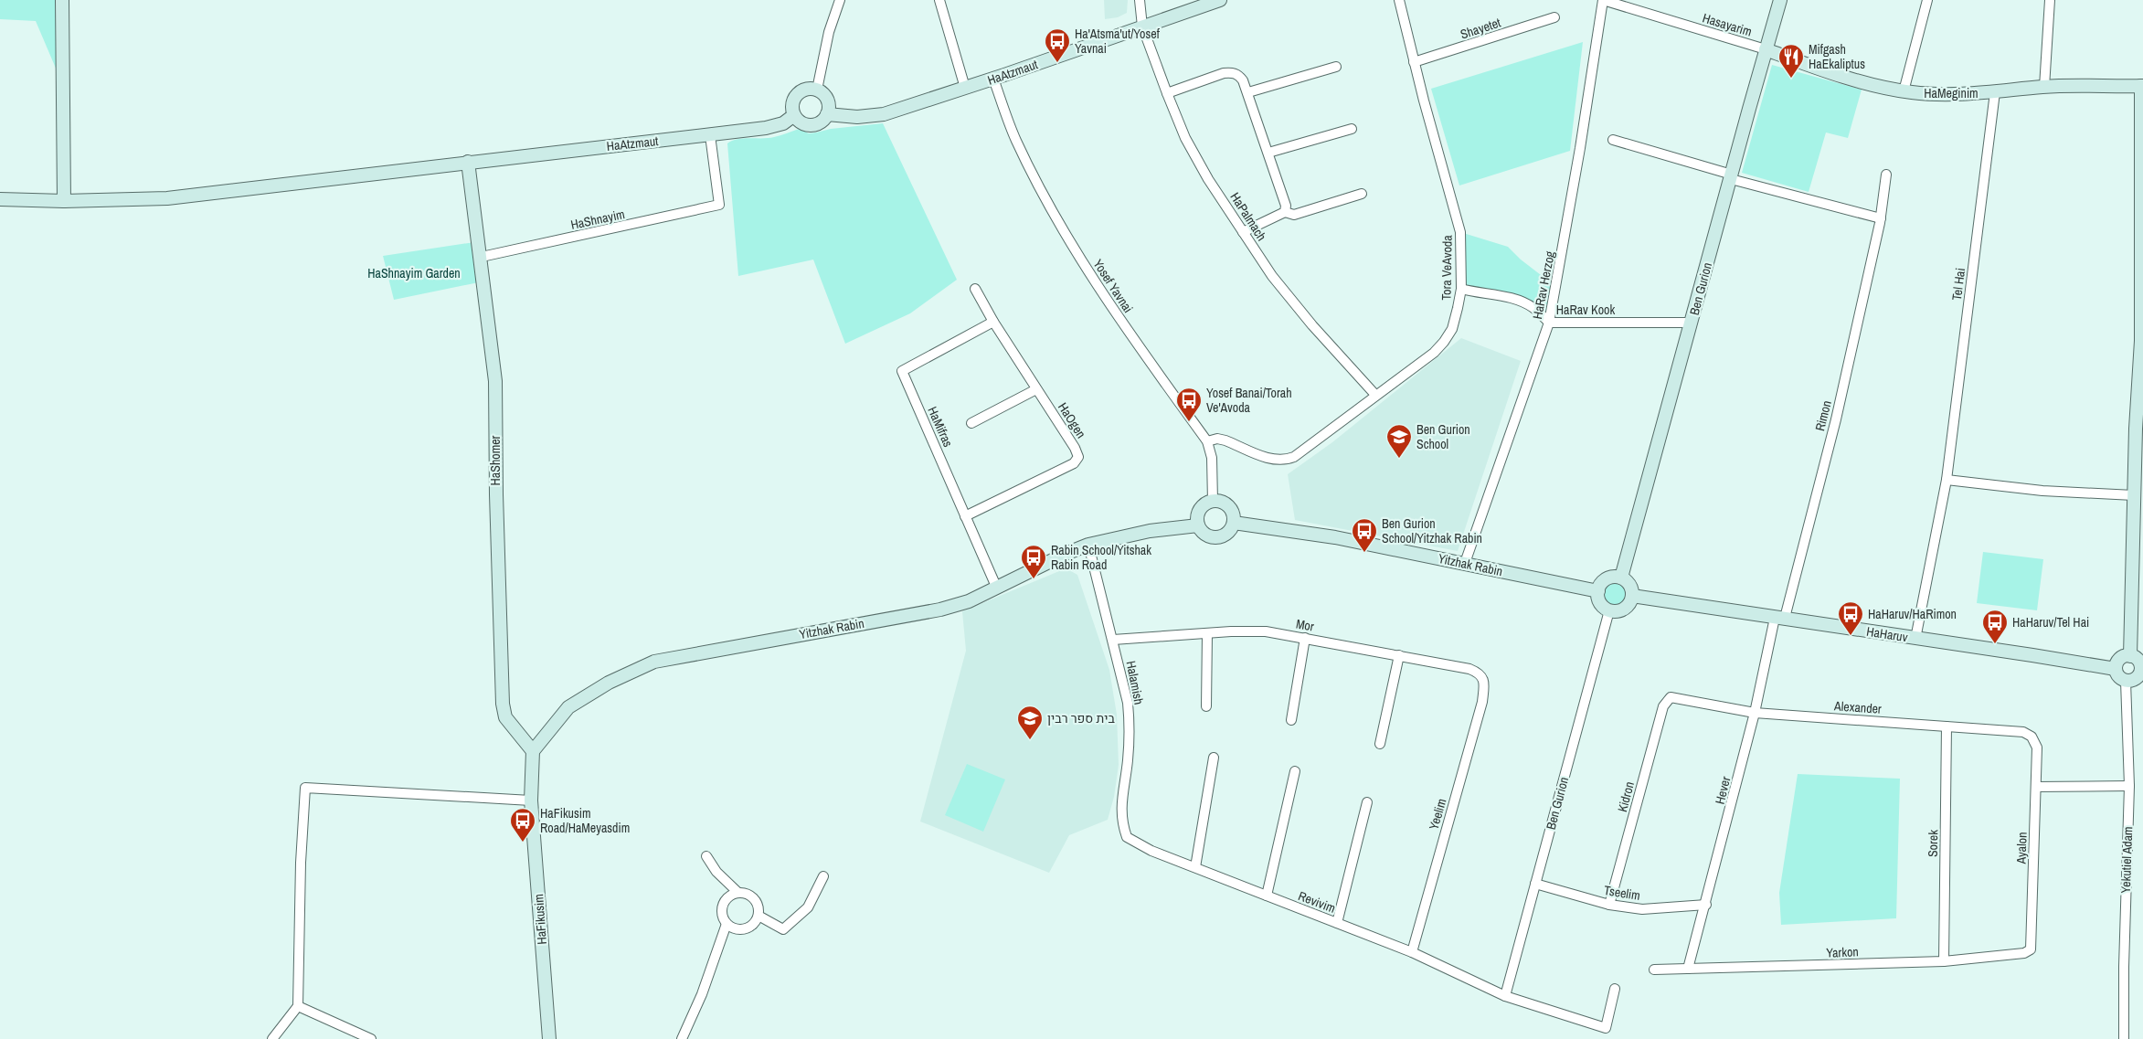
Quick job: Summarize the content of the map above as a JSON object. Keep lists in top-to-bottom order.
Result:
{
  "streets": {
    "street": [
      "Hasayarim",
      "Shayetet",
      "HaAtzmaut",
      "HaMeginim",
      "HaPalmach",
      "HaShnayim",
      "Tora VeAvoda",
      "Tel Hai",
      "HaRav Herzog",
      "Yosef Yavnai",
      "Ben Gurion",
      "HaRav Kook",
      "Rimon",
      "HaOgen",
      "HaMifras",
      "HaShomer",
      "Yitzhak Rabin",
      "Mor",
      "HaHaruv",
      "Halamish",
      "Alexander",
      "Hever",
      "Kidron",
      "Yeelim",
      "Sorek",
      "Ayalon",
      "Yekutiel Adam",
      "Tseelim",
      "Revivim",
      "HaFikusim",
      "Yarkon"
    ]
  },
  "crossings": [
    ["Hasayarim", "HaMeginim"],
    ["Hasayarim", "HaRav Herzog"],
    ["Hasayarim", "Ben Gurion"],
    ["Shayetet", "Tora VeAvoda"],
    ["HaAtzmaut", "HaPalmach"],
    ["HaAtzmaut", "HaShnayim"],
    ["HaAtzmaut", "Yosef Yavnai"],
    ["HaAtzmaut", "HaShomer"],
    ["HaMeginim", "Tel Hai"],
    ["HaMeginim", "Ben Gurion"],
    ["HaPalmach", "Tora VeAvoda"],
    ["HaShnayim", "HaShomer"],
    ["Tora VeAvoda", "Yosef Yavnai"],
    ["Tora VeAvoda", "HaRav Kook"],
    ["Tel Hai", "HaHaruv"],
    ["HaRav Herzog", "HaRav Kook"],
    ["HaRav Herzog", "Yitzhak Rabin"],
    ["Yosef Yavnai", "Yitzhak Rabin"],
    ["Ben Gurion", "HaRav Kook"],
    ["Ben Gurion", "Yitzhak Rabin"],
    ["Ben Gurion", "HaHaruv"],
    ["Ben Gurion", "Tseelim"],
    ["Ben Gurion", "Revivim"],
    ["Rimon", "HaHaruv"],
    ["Rimon", "Hever"],
    ["HaOgen", "HaMifras"],
    ["HaMifras", "Yitzhak Rabin"],
    ["HaShomer", "Yitzhak Rabin"],
    ["Yitzhak Rabin", "HaHaruv"],
    ["Yitzhak Rabin", "Halamish"],
    ["Mor", "Halamish"],
    ["Mor", "Yeelim"],
    ["HaHaruv", "Hever"],
    ["HaHaruv", "Yekutiel Adam"],
    ["Halamish", "Revivim"],
    ["Alexander", "Hever"],
    ["Alexander", "Kidron"],
    ["Alexander", "Sorek"],
    ["Alexander", "Ayalon"],
    ["Hever", "Tseelim"],
    ["Hever", "Yarkon"],
    ["Kidron", "Tseelim"],
    ["Yeelim", "Revivim"],
    ["Sorek", "Yarkon"],
    ["Ayalon", "Yarkon"]
  ],
  "parks": ["HaShnayim Garden"],
  "places": {
    "bus stop": [
      "Ha'Atsma'ut/Yosef Yavnai",
      "Yosef Banai/Torah Ve'Avoda",
      "Ben Gurion School/Yitzhak Rabin",
      "Rabin School/Yitshak Rabin Road",
      "HaHaruv/HaRimon",
      "HaHaruv/Tel Hai",
      "HaFikusim Road/HaMeyasdim"
    ],
    "restaurant": ["Mifgash HaEkaliptus"],
    "school or university": ["Ben Gurion School", "בית ספר רבין"]
  }
}
